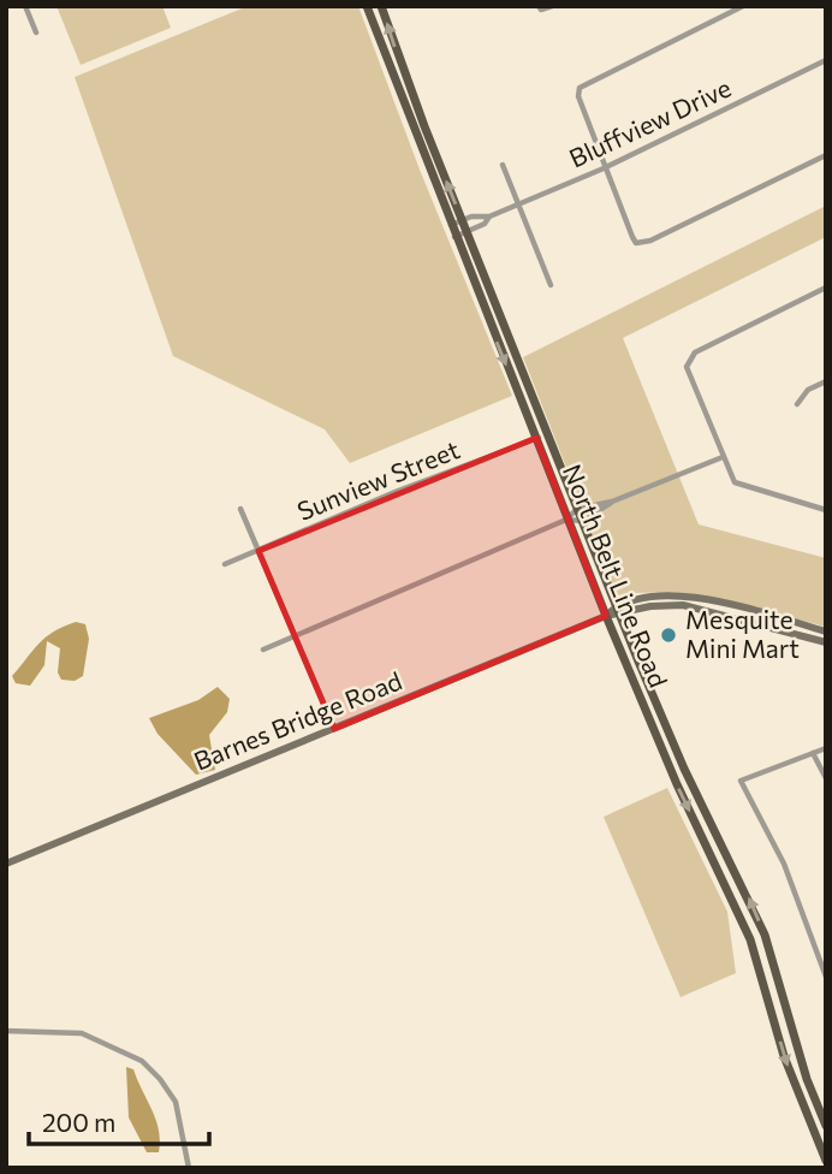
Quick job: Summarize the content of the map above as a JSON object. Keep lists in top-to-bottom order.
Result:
{
  "streets": {
    "main road": ["North Belt Line Road"],
    "street": ["Bluffview Drive", "Sunview Street", "Barnes Bridge Road"]
  },
  "crossings": [
    ["Bluffview Drive", "North Belt Line Road"],
    ["Sunview Street", "North Belt Line Road"],
    ["North Belt Line Road", "Barnes Bridge Road"]
  ],
  "places": ["Mesquite Mini Mart"],
  "scale_bar": "200 m"
}
